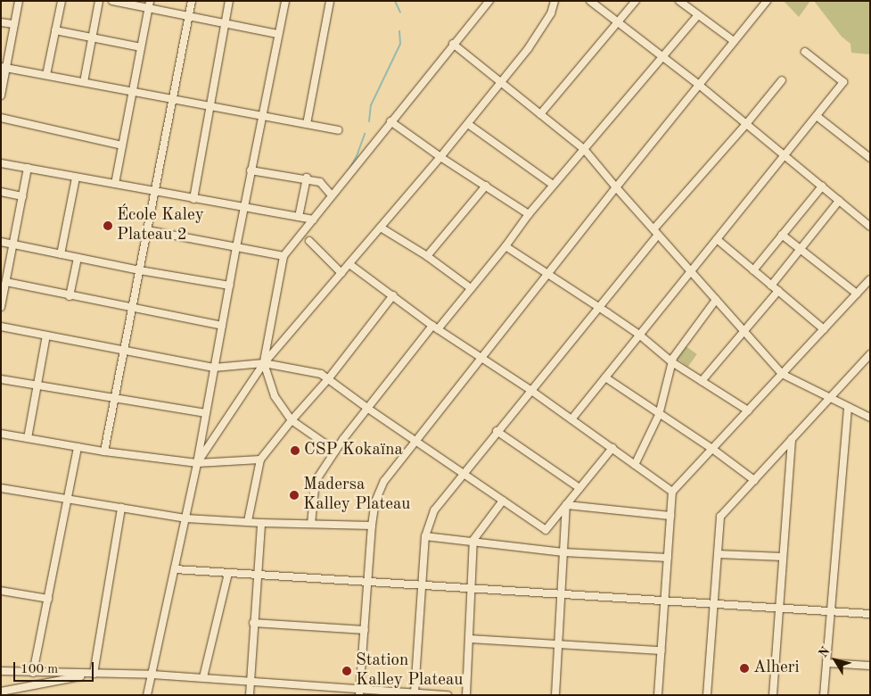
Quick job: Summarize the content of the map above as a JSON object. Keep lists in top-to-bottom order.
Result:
{
  "places": [
    "École Kaley Plateau 2",
    "CSP Kokaïna",
    "Madersa Kalley Plateau",
    "Alheri",
    "Station Kalley Plateau"
  ],
  "scale_bar": "100 m",
  "north": "top left"
}
